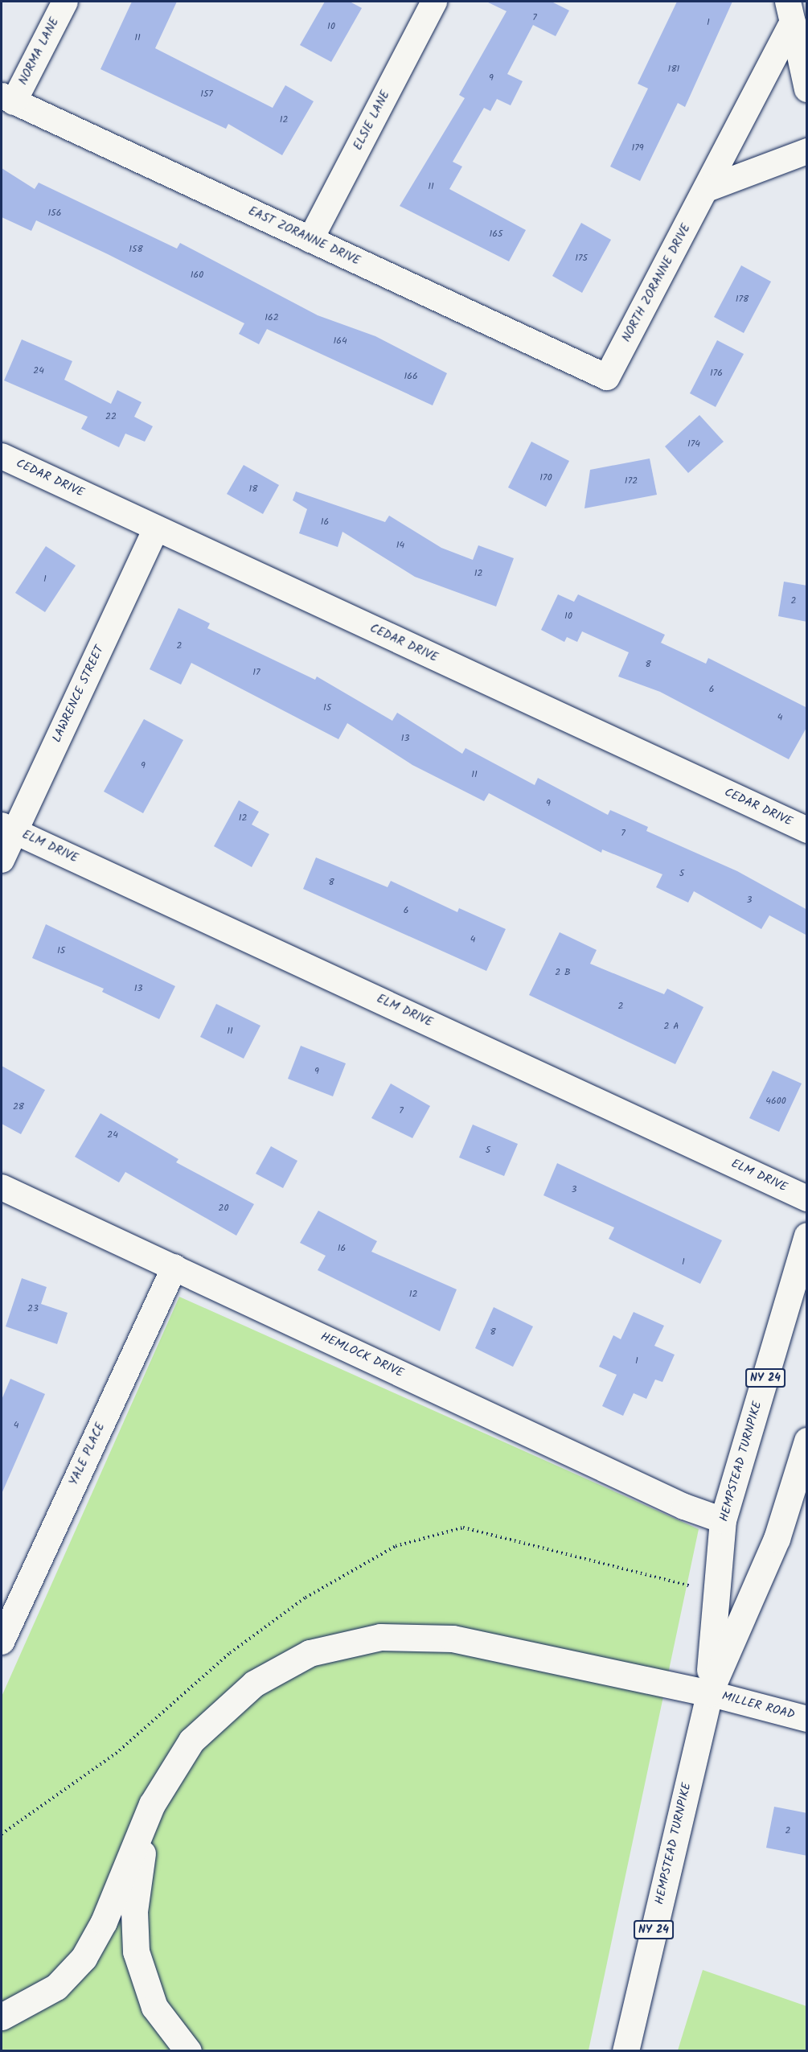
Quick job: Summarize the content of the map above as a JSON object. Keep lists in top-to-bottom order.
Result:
{
  "streets": {
    "main road": ["NY 24", "HEMPSTEAD TURNPIKE"],
    "street": [
      "NORMA LANE",
      "ELSIE LANE",
      "EAST ZORANNE DRIVE",
      "NORTH ZORANNE DRIVE",
      "CEDAR DRIVE",
      "LAWRENCE STREET",
      "ELM DRIVE",
      "HEMLOCK DRIVE",
      "YALE PLACE",
      "MILLER ROAD"
    ]
  },
  "crossings": [
    ["NORMA LANE", "EAST ZORANNE DRIVE"],
    ["ELSIE LANE", "EAST ZORANNE DRIVE"],
    ["EAST ZORANNE DRIVE", "NORTH ZORANNE DRIVE"],
    ["CEDAR DRIVE", "LAWRENCE STREET"],
    ["LAWRENCE STREET", "ELM DRIVE"],
    ["HEMLOCK DRIVE", "YALE PLACE"],
    ["HEMLOCK DRIVE", "HEMPSTEAD TURNPIKE"],
    ["HEMPSTEAD TURNPIKE", "MILLER ROAD"]
  ],
  "house_numbers": [
    "7",
    "1",
    "10",
    "11",
    "181",
    "9",
    "157",
    "12",
    "179",
    "11",
    "156",
    "165",
    "158",
    "175",
    "160",
    "178",
    "162",
    "164",
    "24",
    "176",
    "166",
    "22",
    "174",
    "170",
    "172",
    "18",
    "16",
    "14",
    "12",
    "1",
    "2",
    "10",
    "2",
    "8",
    "17",
    "6",
    "15",
    "4",
    "13",
    "9",
    "11",
    "9",
    "12",
    "7",
    "5",
    "8",
    "3",
    "6",
    "4",
    "15",
    "2 B",
    "13",
    "2",
    "2 A",
    "11",
    "9",
    "4600",
    "28",
    "7",
    "24",
    "5",
    "3",
    "20",
    "16",
    "1",
    "12",
    "23",
    "8",
    "1",
    "4",
    "2"
  ]
}
